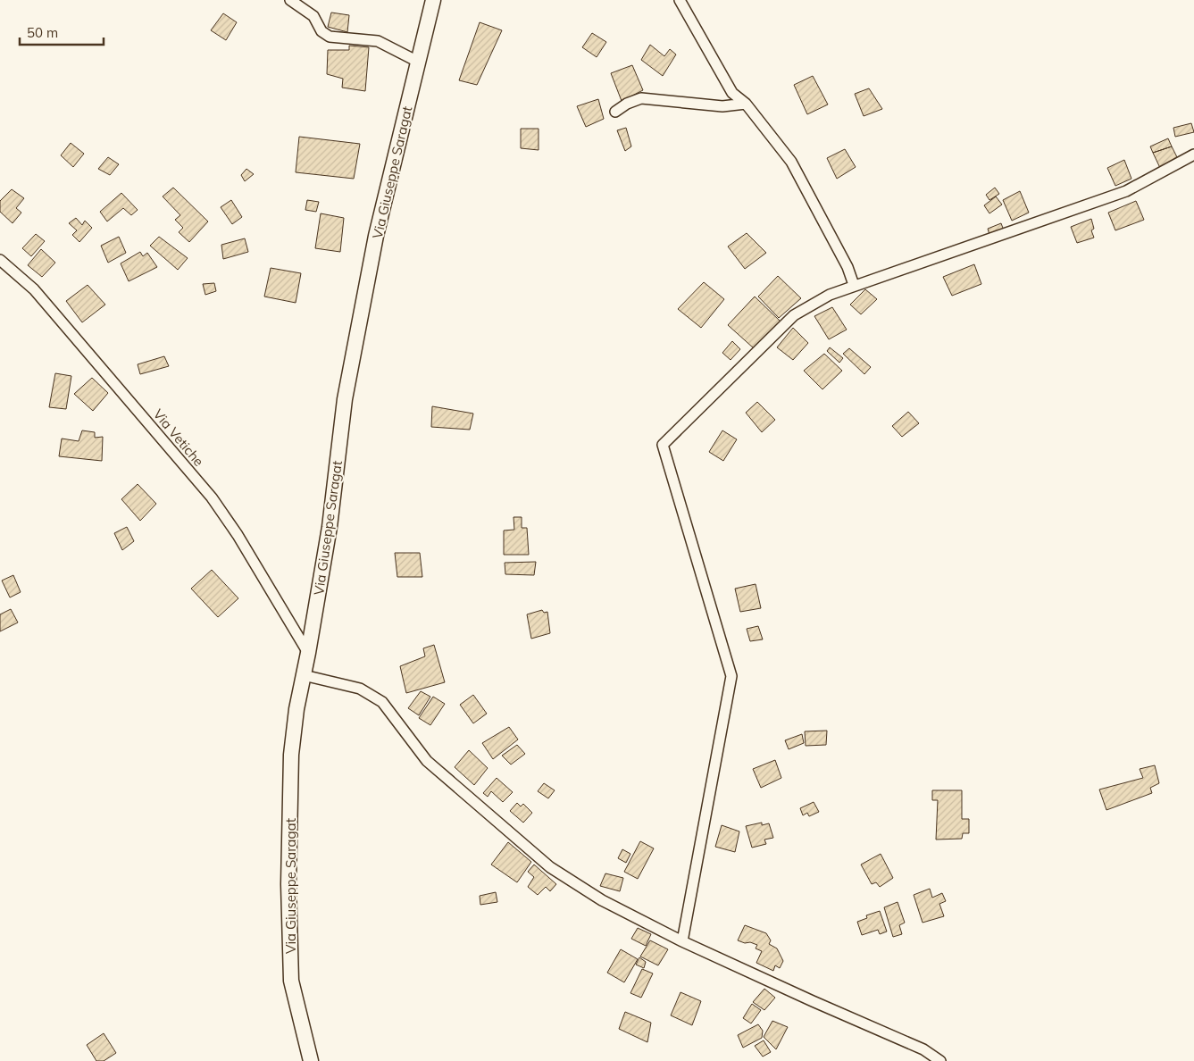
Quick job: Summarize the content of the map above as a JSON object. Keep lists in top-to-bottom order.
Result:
{
  "streets": {
    "street": ["Via Giuseppe Saragat", "Via Vetiche"]
  },
  "crossings": [
    ["Via Giuseppe Saragat", "Via Vetiche"]
  ],
  "scale_bar": "50 m"
}
